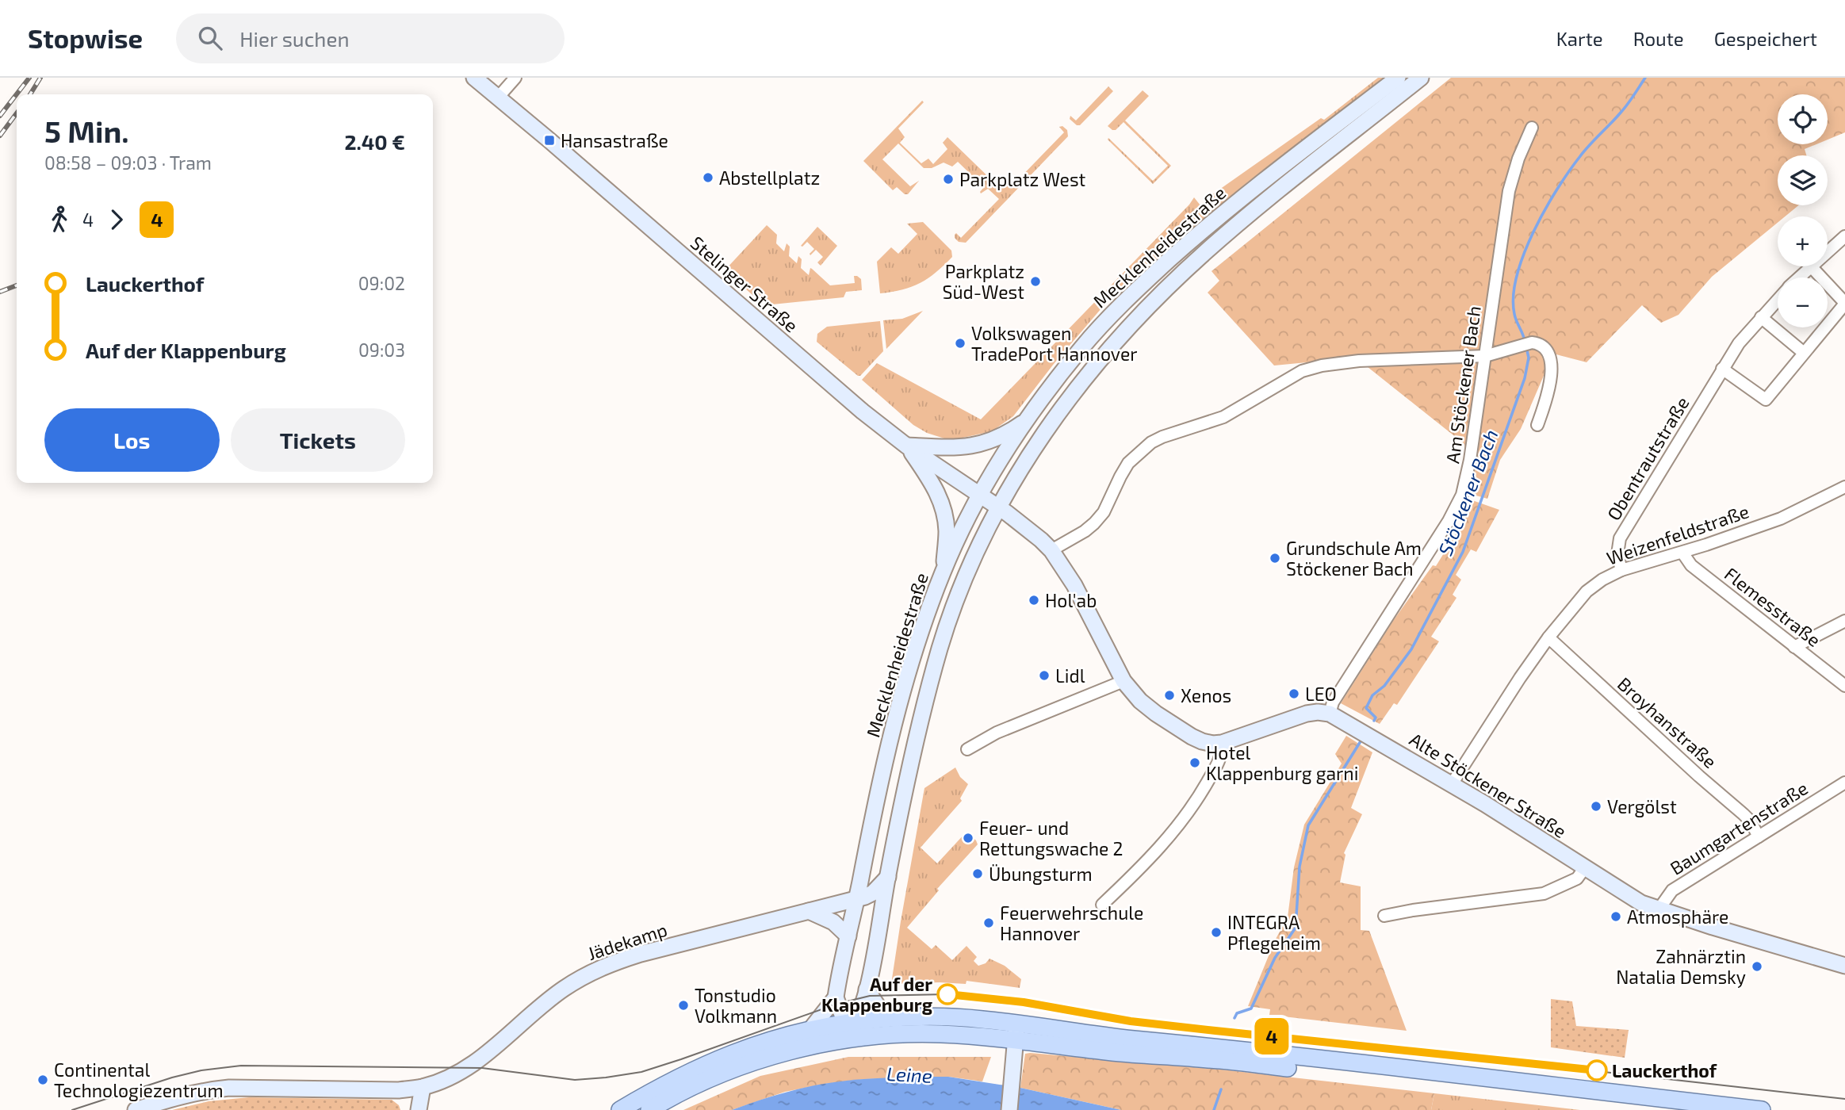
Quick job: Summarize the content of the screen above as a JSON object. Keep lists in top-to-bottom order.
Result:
{
  "streets": {
    "main road": [
      "Mecklenheidestraße",
      "Stelinger Straße",
      "Alte Stöckener Straße",
      "Jädekamp"
    ],
    "street": [
      "Am Stöckener Bach",
      "Obentrautstraße",
      "Weizenfeldstraße",
      "Flemesstraße",
      "Broyhanstraße",
      "Baumgartenstraße"
    ]
  },
  "crossings": [
    ["Mecklenheidestraße", "Stelinger Straße"],
    ["Mecklenheidestraße", "Jädekamp"],
    ["Am Stöckener Bach", "Alte Stöckener Straße"],
    ["Obentrautstraße", "Weizenfeldstraße"],
    ["Weizenfeldstraße", "Flemesstraße"],
    ["Weizenfeldstraße", "Broyhanstraße"],
    ["Weizenfeldstraße", "Alte Stöckener Straße"],
    ["Broyhanstraße", "Baumgartenstraße"],
    ["Alte Stöckener Straße", "Baumgartenstraße"]
  ],
  "water": ["Stöckener Bach", "Leine"],
  "places": {
    "transit": ["Hansastraße"],
    "other": [
      "Abstellplatz",
      "Parkplatz West",
      "Parkplatz Süd-West",
      "Volkswagen TradePort Hannover",
      "Grundschule Am Stöckener Bach",
      "Hol'ab",
      "Lidl",
      "LEO",
      "Xenos",
      "Hotel Klappenburg garni",
      "Vergölst",
      "Feuer- und Rettungswache 2",
      "Übungsturm",
      "Atmosphäre",
      "Feuerwehrschule Hannover",
      "INTEGRA Pflegeheim",
      "Zahnärztin Natalia Demsky",
      "Auf der Klappenburg",
      "Tonstudio Volkmann",
      "Lauckerthof",
      "Continental Technologiezentrum"
    ]
  },
  "lines": ["tram line 4"],
  "page": {
    "header": "Stopwise",
    "search": "Hier suchen",
    "nav": ["Karte", "Route", "Gespeichert"],
    "on_map": "4",
    "map_buttons": ["+", "−"],
    "heading": ["5 Min.", "08:58 – 09:03 · Tram", "2.40 €"],
    "legs": ["4", "4"],
    "list": [
      {
        "name": "Lauckerthof",
        "value": "09:02"
      },
      {
        "name": "Auf der Klappenburg",
        "value": "09:03"
      }
    ],
    "buttons": ["Los", "Tickets"]
  }
}
